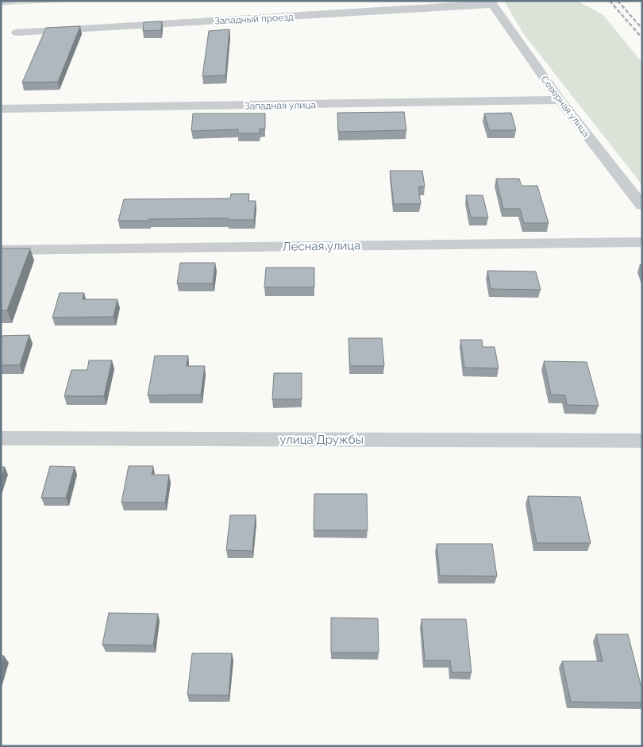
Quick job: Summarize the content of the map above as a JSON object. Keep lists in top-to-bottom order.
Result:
{
  "streets": {
    "street": [
      "Западный проезд",
      "Западная улица",
      "Северная улица",
      "Лесная улица",
      "улица Дружбы"
    ]
  },
  "crossings": [
    ["Западный проезд", "Северная улица"],
    ["Западная улица", "Северная улица"]
  ]
}
